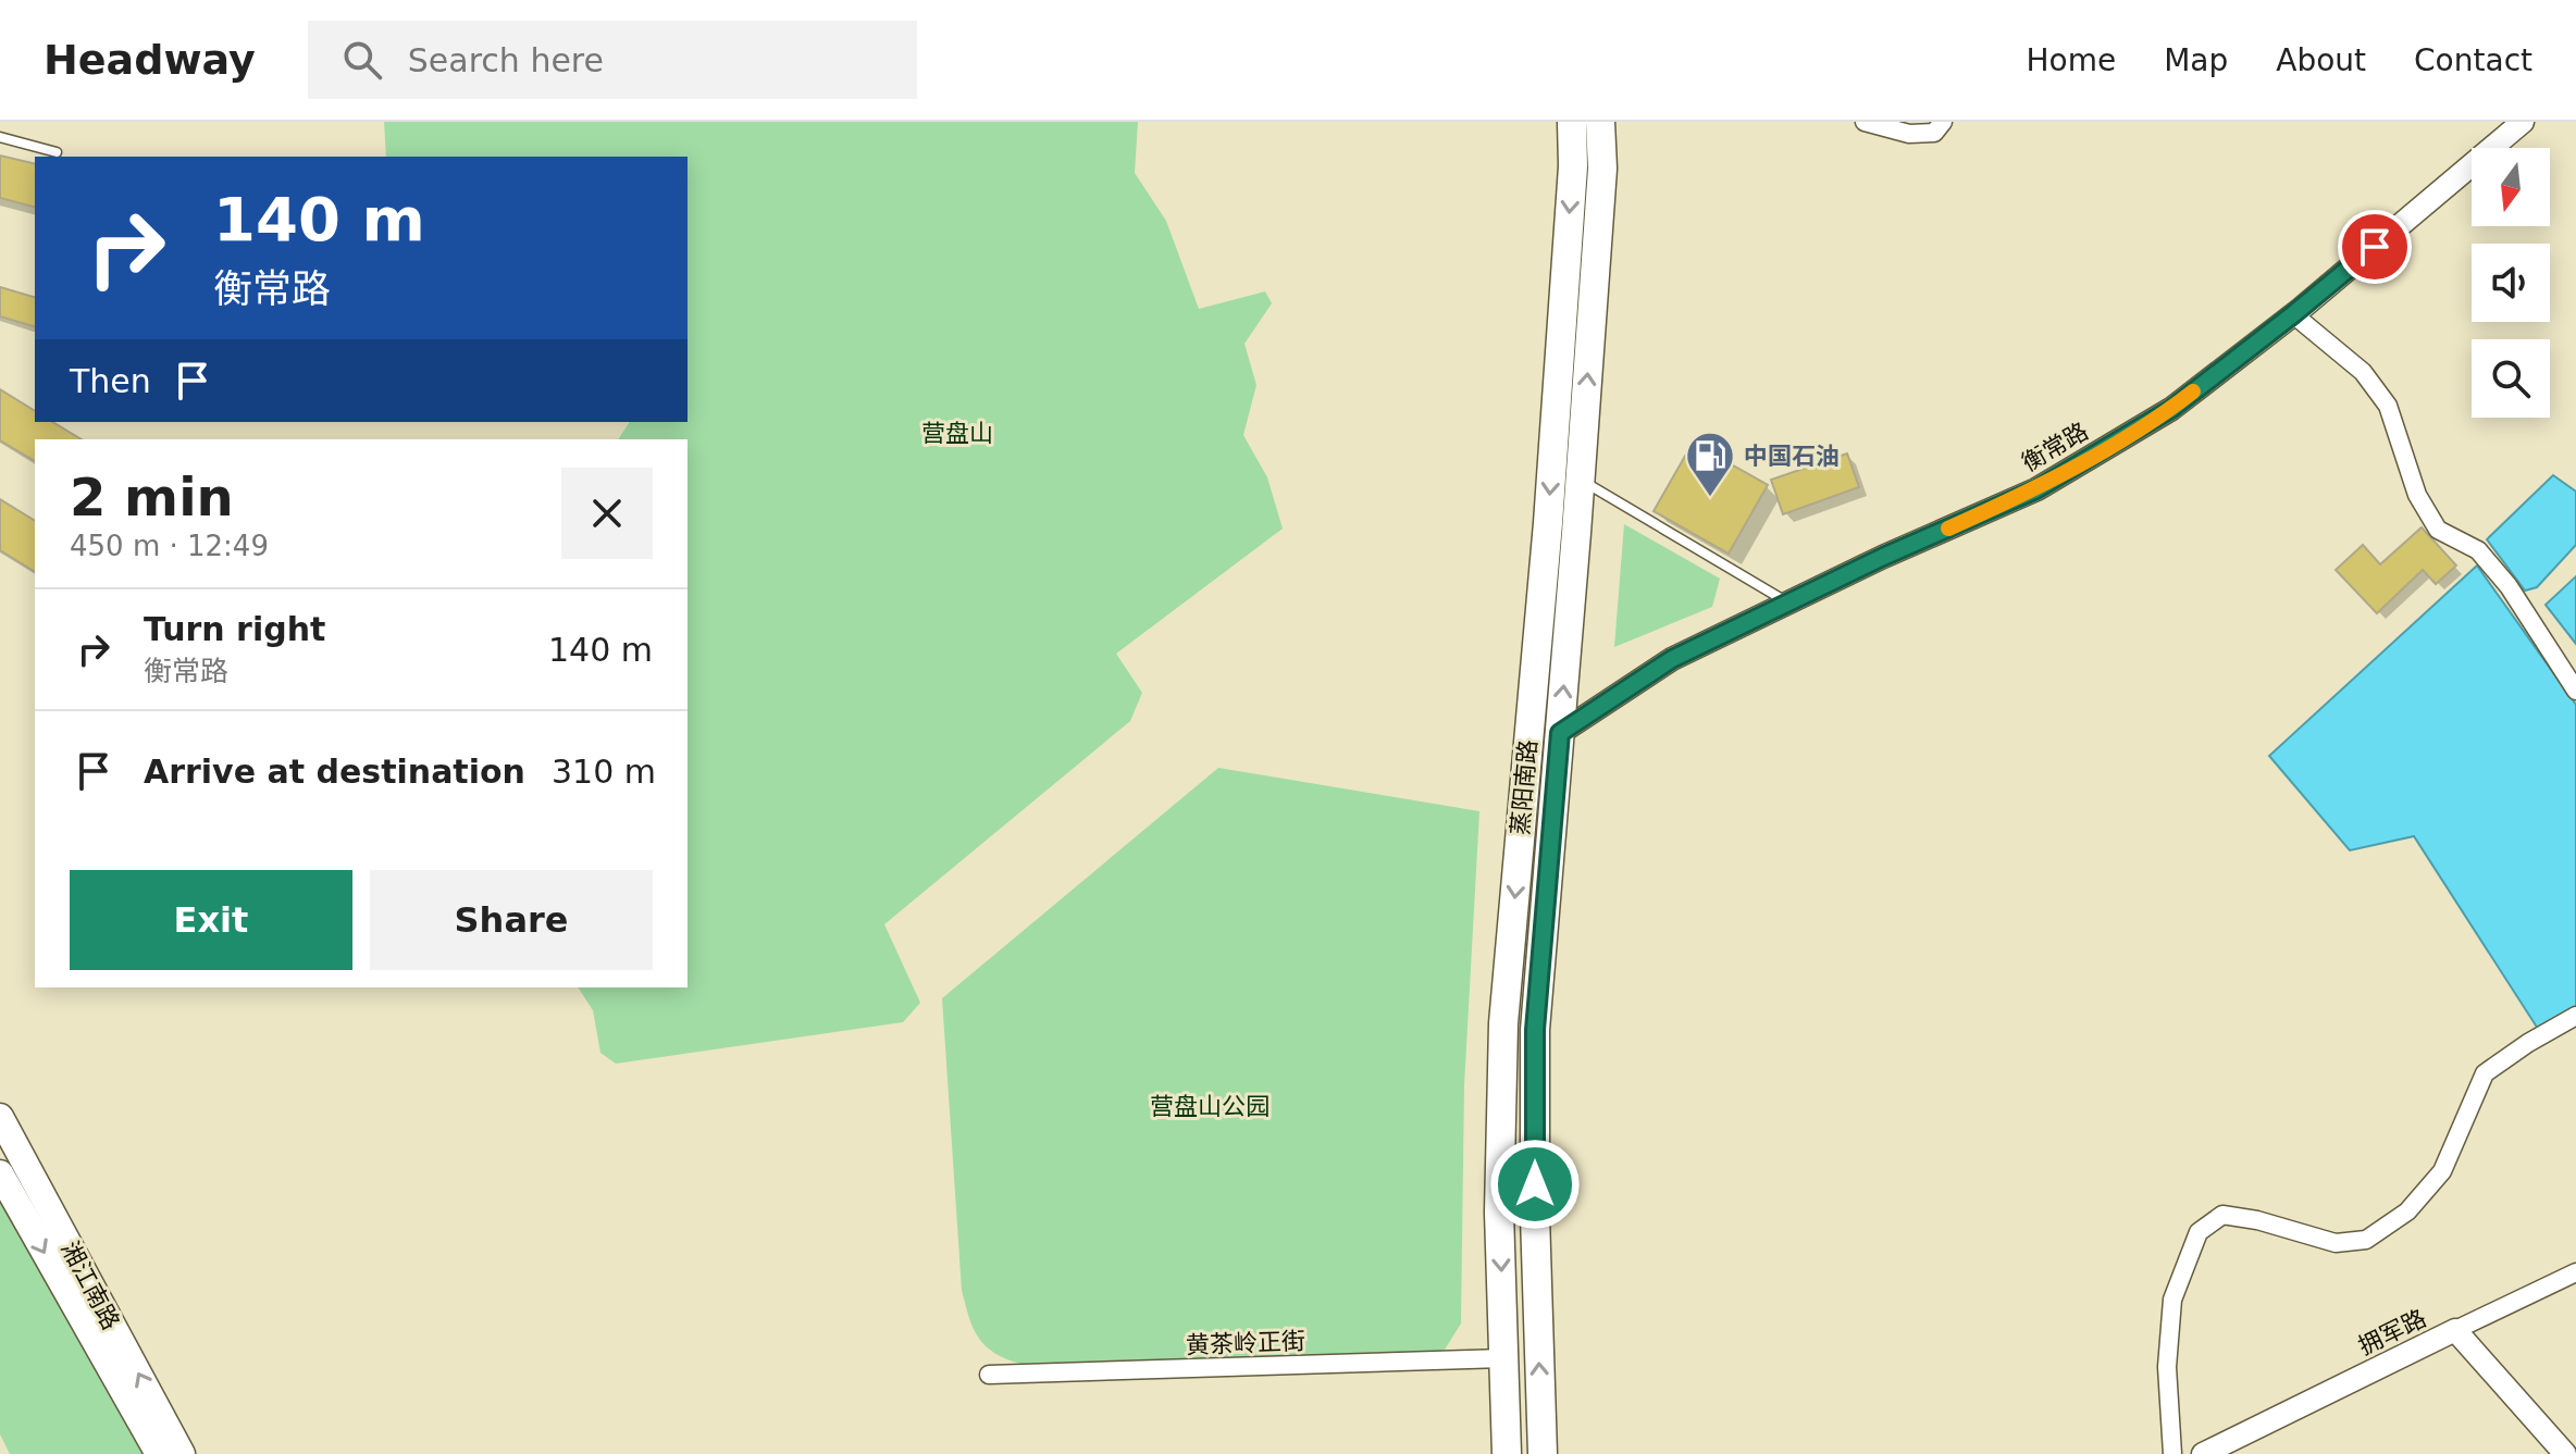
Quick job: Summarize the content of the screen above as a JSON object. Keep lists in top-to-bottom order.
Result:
{
  "streets": {
    "main road": ["蒸阳南路", "湘江南路"],
    "street": ["衡常路", "拥军路", "黄茶岭正街"]
  },
  "crossings": [
    ["衡常路", "蒸阳南路"],
    ["蒸阳南路", "黄茶岭正街"]
  ],
  "parks": ["营盘山", "营盘山公园"],
  "places": {
    "fuel station": ["中国石油"]
  },
  "north": "bottom",
  "page": {
    "header": "Headway",
    "search": "Search here",
    "nav": [
      "Home",
      "Map",
      "About",
      "Contact"
    ],
    "turn": ["140 m", "衡常路"],
    "then": "Then",
    "heading": ["2 min", "450 m · 12:49"],
    "list": [
      {
        "name": "Turn right",
        "note": "衡常路",
        "value": "140 m"
      },
      {
        "name": "Arrive at destination",
        "value": "310 m"
      }
    ],
    "buttons": ["Exit", "Share"]
  }
}
